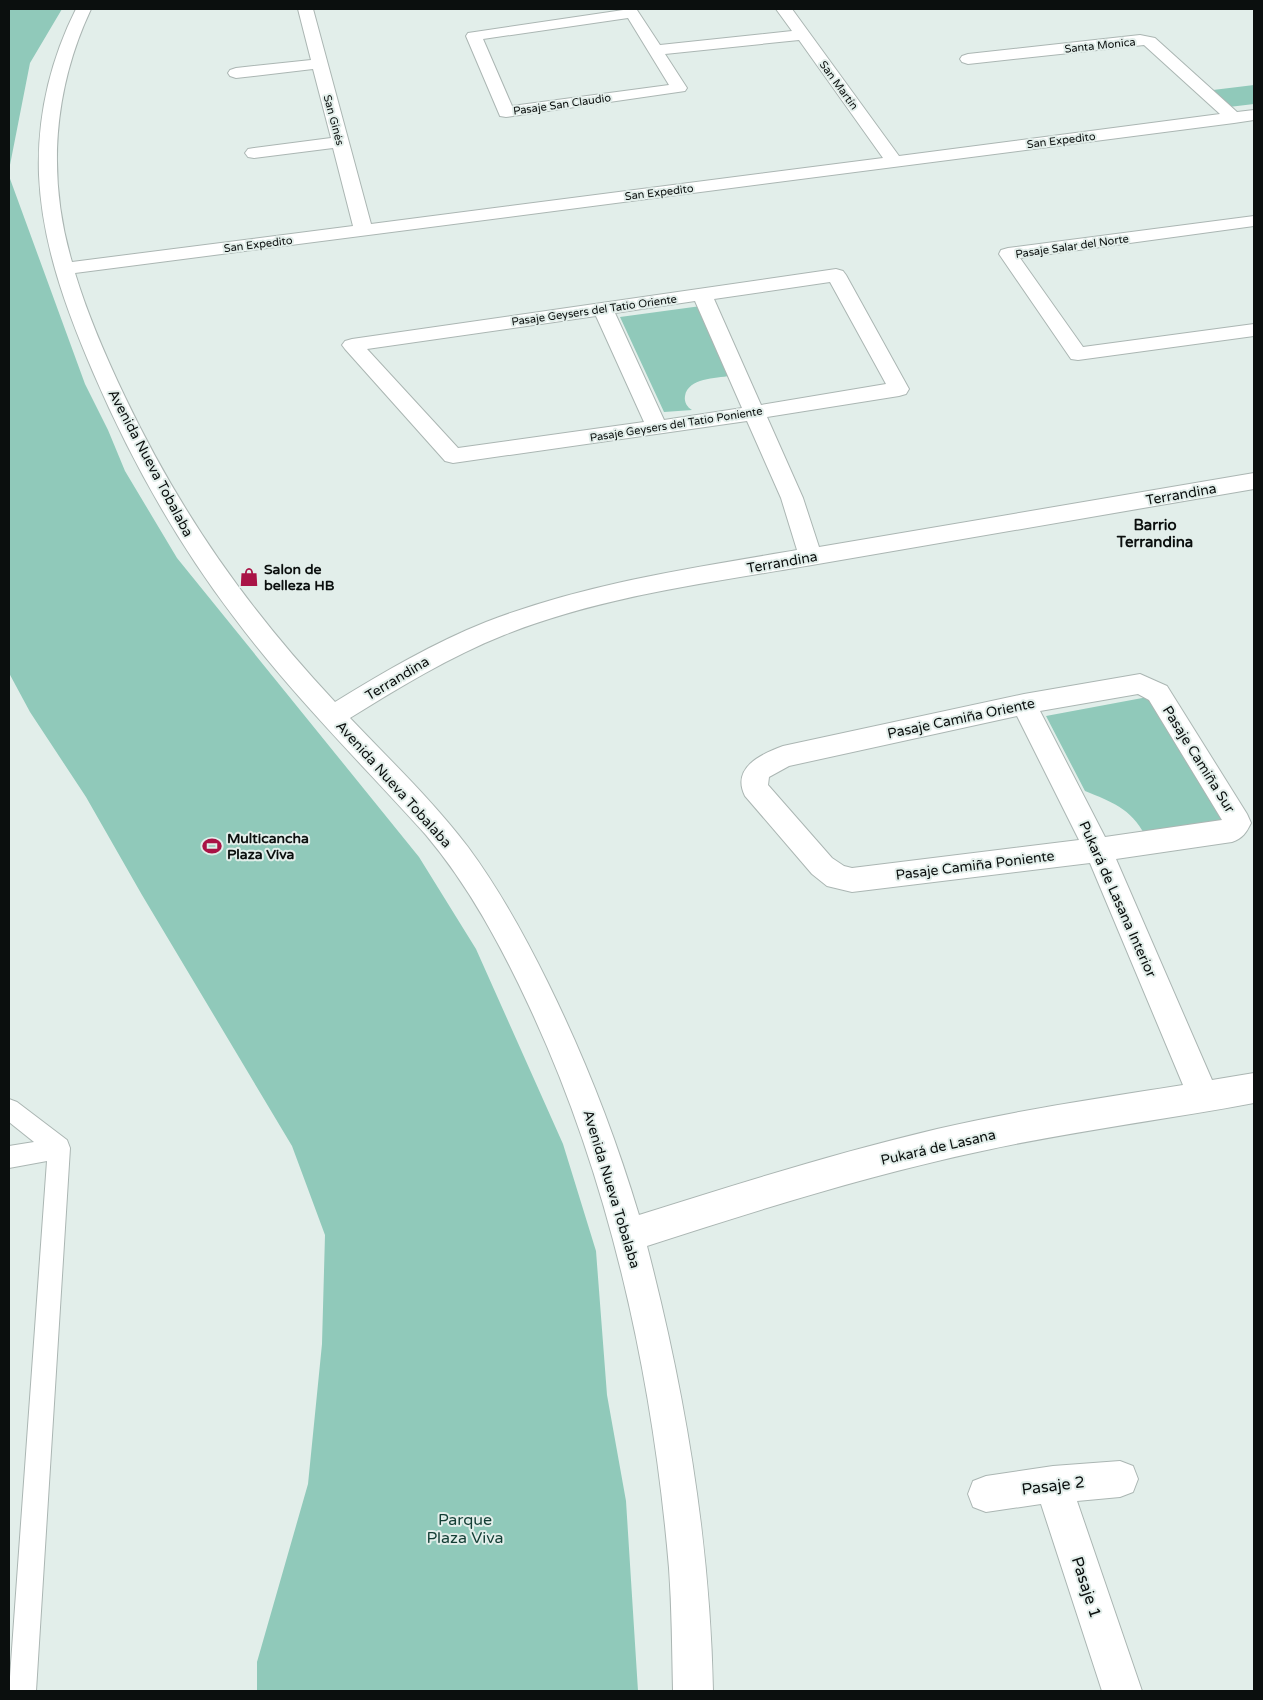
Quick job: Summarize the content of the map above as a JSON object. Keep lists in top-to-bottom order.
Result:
{
  "streets": {
    "street": [
      "Santa Monica",
      "San Martín",
      "Pasaje San Claudio",
      "San Ginés",
      "San Expedito",
      "Pasaje Salar del Norte",
      "Pasaje Geysers del Tatio Oriente",
      "Pasaje Geysers del Tatio Poniente",
      "Avenida Nueva Tobalaba",
      "Terrandina",
      "Pasaje Camiña Oriente",
      "Pasaje Camiña Sur",
      "Pasaje Camiña Poniente",
      "Pukará de Lasana Interior",
      "Pukará de Lasana",
      "Pasaje 2",
      "Pasaje 1"
    ]
  },
  "crossings": [
    ["Santa Monica", "San Expedito"],
    ["San Martín", "San Expedito"],
    ["San Ginés", "San Expedito"],
    ["San Expedito", "Avenida Nueva Tobalaba"],
    ["Pasaje Geysers del Tatio Oriente", "Pasaje Geysers del Tatio Poniente"],
    ["Avenida Nueva Tobalaba", "Terrandina"],
    ["Avenida Nueva Tobalaba", "Pukará de Lasana"],
    ["Pasaje Camiña Oriente", "Pasaje Camiña Sur"],
    ["Pasaje Camiña Oriente", "Pasaje Camiña Poniente"],
    ["Pasaje Camiña Oriente", "Pukará de Lasana Interior"],
    ["Pasaje Camiña Sur", "Pasaje Camiña Poniente"],
    ["Pasaje Camiña Sur", "Pukará de Lasana Interior"],
    ["Pasaje Camiña Poniente", "Pukará de Lasana Interior"],
    ["Pukará de Lasana Interior", "Pukará de Lasana"],
    ["Pasaje 2", "Pasaje 1"]
  ],
  "districts": ["Barrio Terrandina"],
  "parks": ["Parque Plaza Viva"],
  "places": {
    "shop": ["Salon de belleza HB"],
    "sports": ["Multicancha Plaza Viva"]
  }
}
